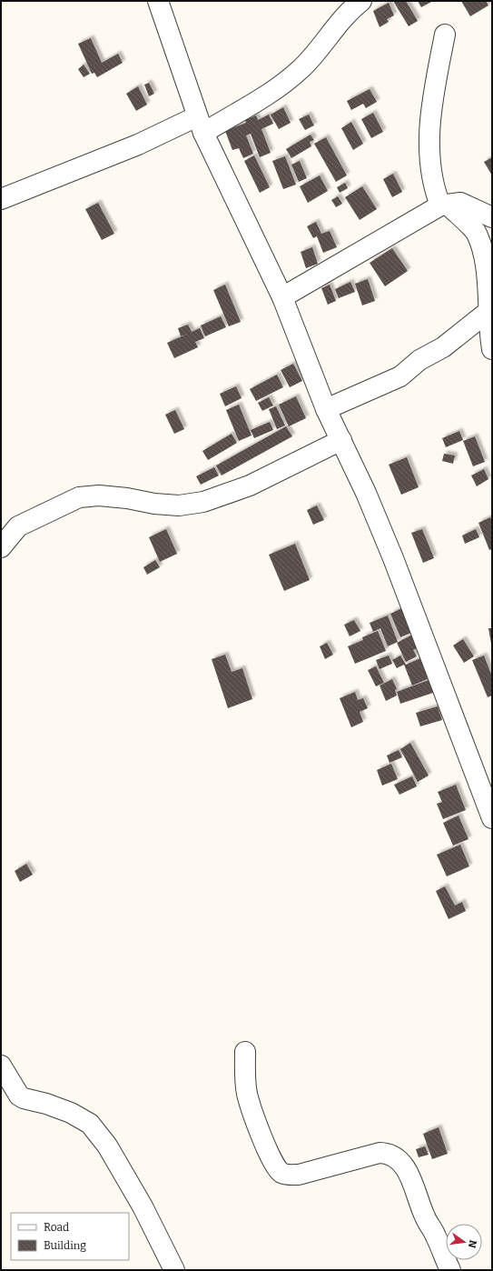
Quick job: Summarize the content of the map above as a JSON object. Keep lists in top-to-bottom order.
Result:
{
  "legend": ["Road", "Building"],
  "north": "right"
}
